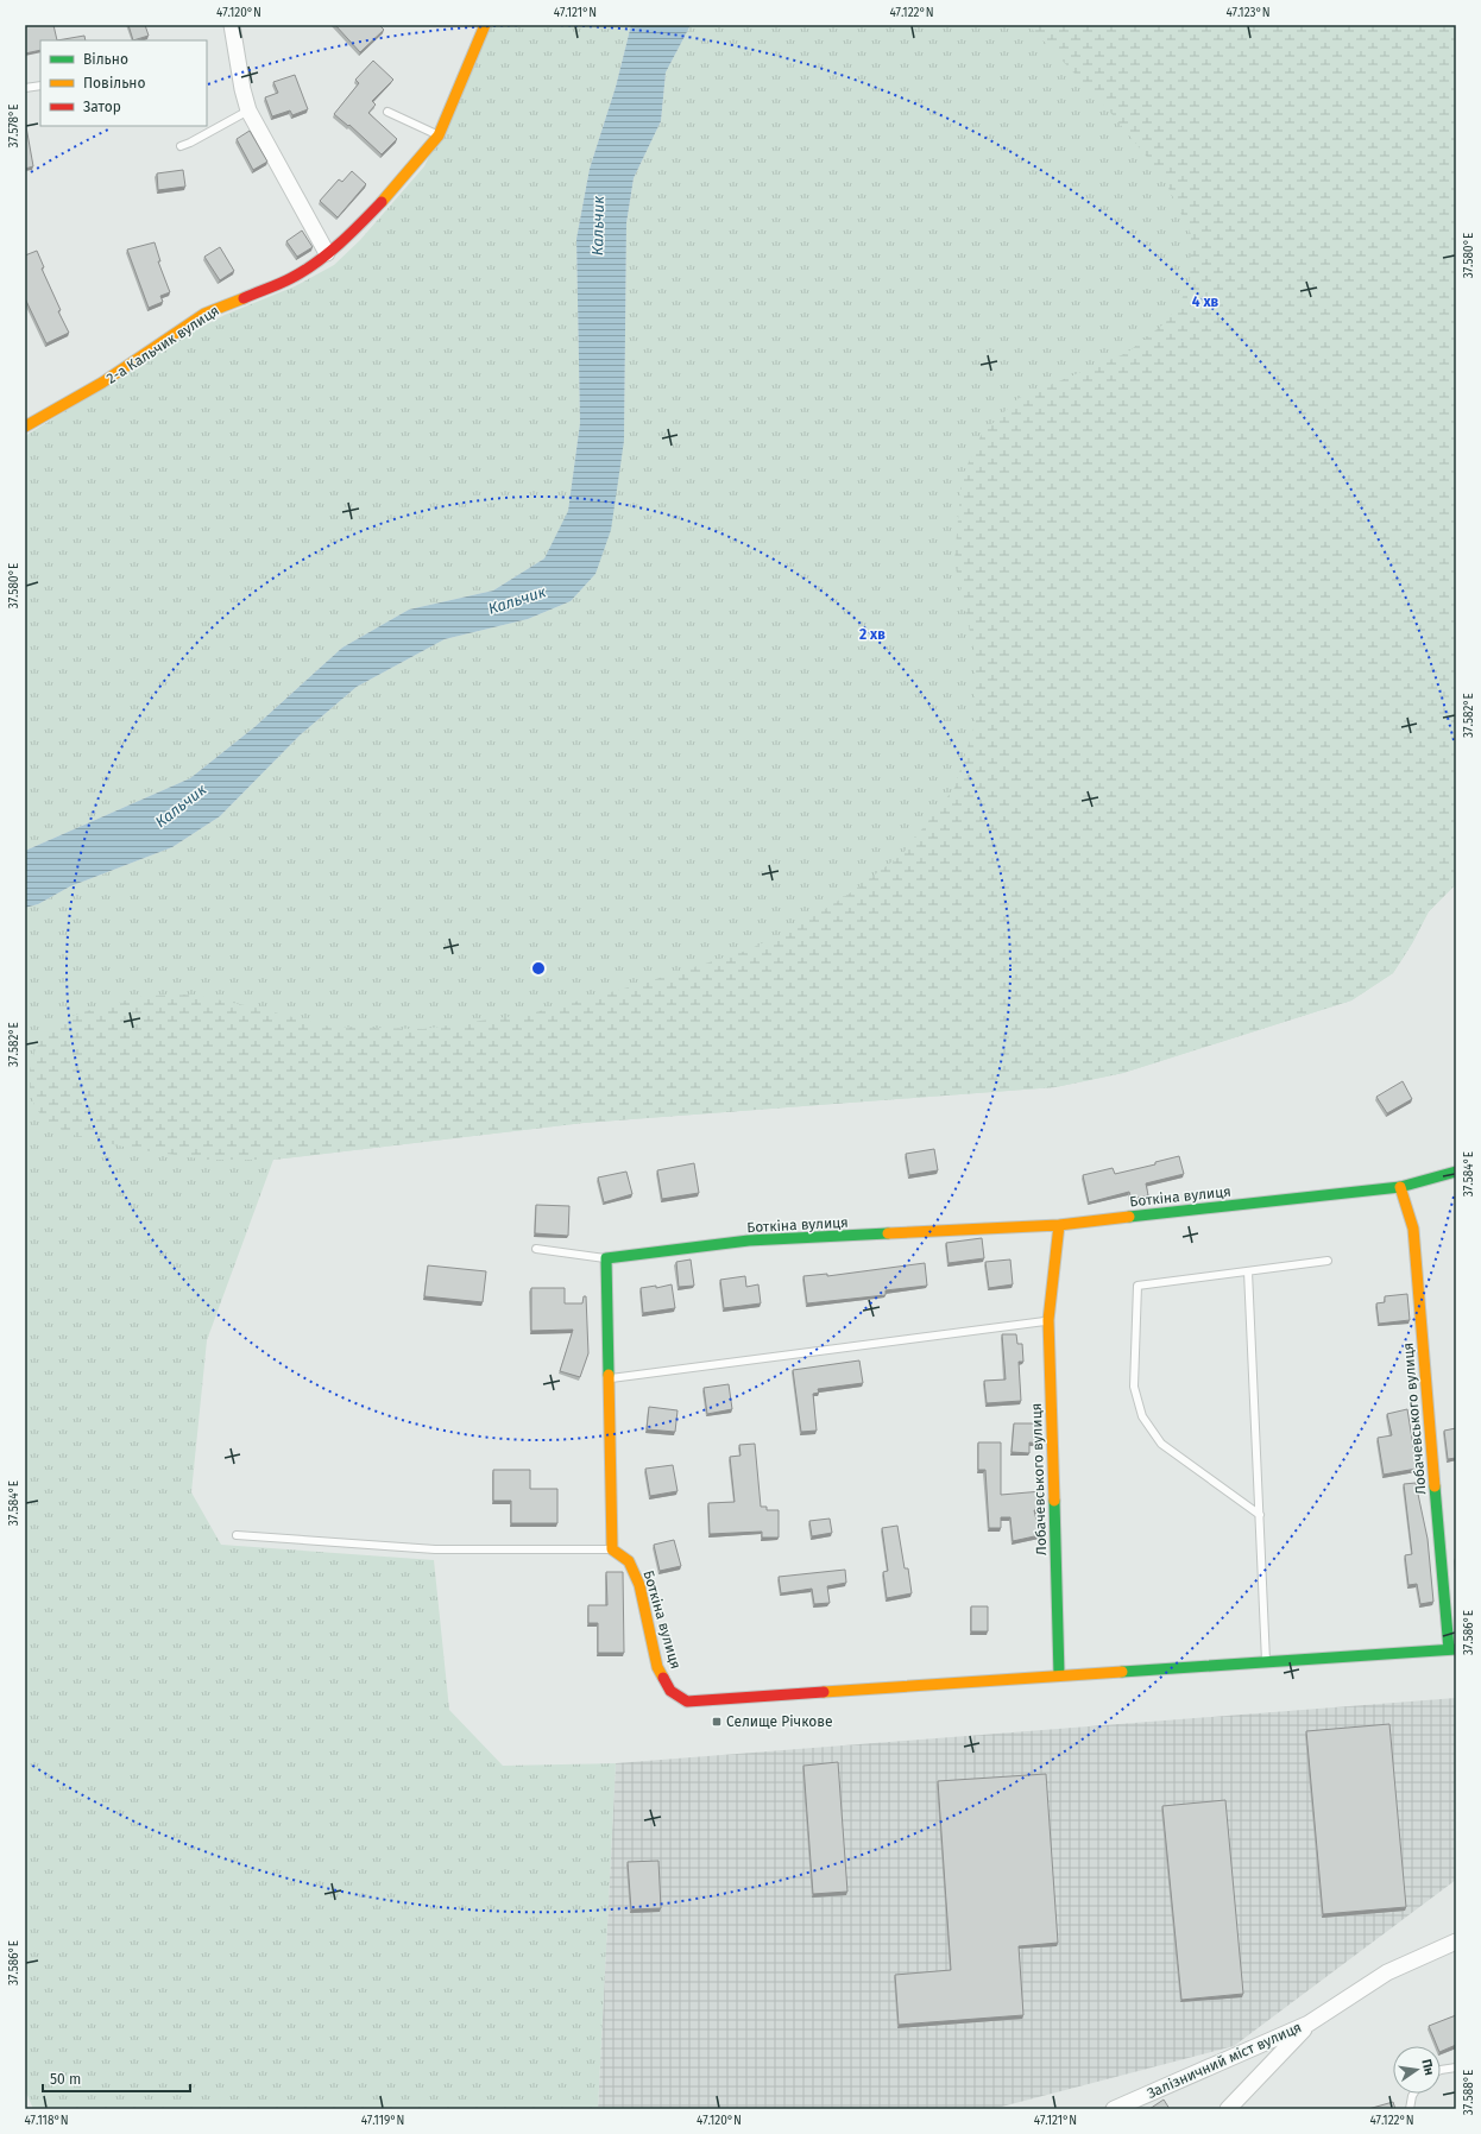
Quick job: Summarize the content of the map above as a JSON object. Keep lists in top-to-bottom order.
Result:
{
  "streets": {
    "street": [
      "2-а Кальчик вулиця",
      "Боткіна вулиця",
      "Лобачевського вулиця",
      "Залізничний міст вулиця"
    ]
  },
  "crossings": [
    ["Боткіна вулиця", "Лобачевського вулиця"]
  ],
  "water": ["Кальчик"],
  "places": {
    "transit": ["Селище Річкове"]
  },
  "legend": ["Вільно", "Повільно", "Затор"],
  "scale_bar": "50 m",
  "north": "right",
  "coordinates": [
    "47.120°N",
    "47.121°N",
    "47.122°N",
    "47.123°N",
    "37.578°E",
    "37.580°E",
    "37.582°E",
    "37.584°E",
    "37.586°E",
    "37.588°E",
    "47.118°N",
    "47.119°N"
  ],
  "rings": ["4 хв", "2 хв"]
}
